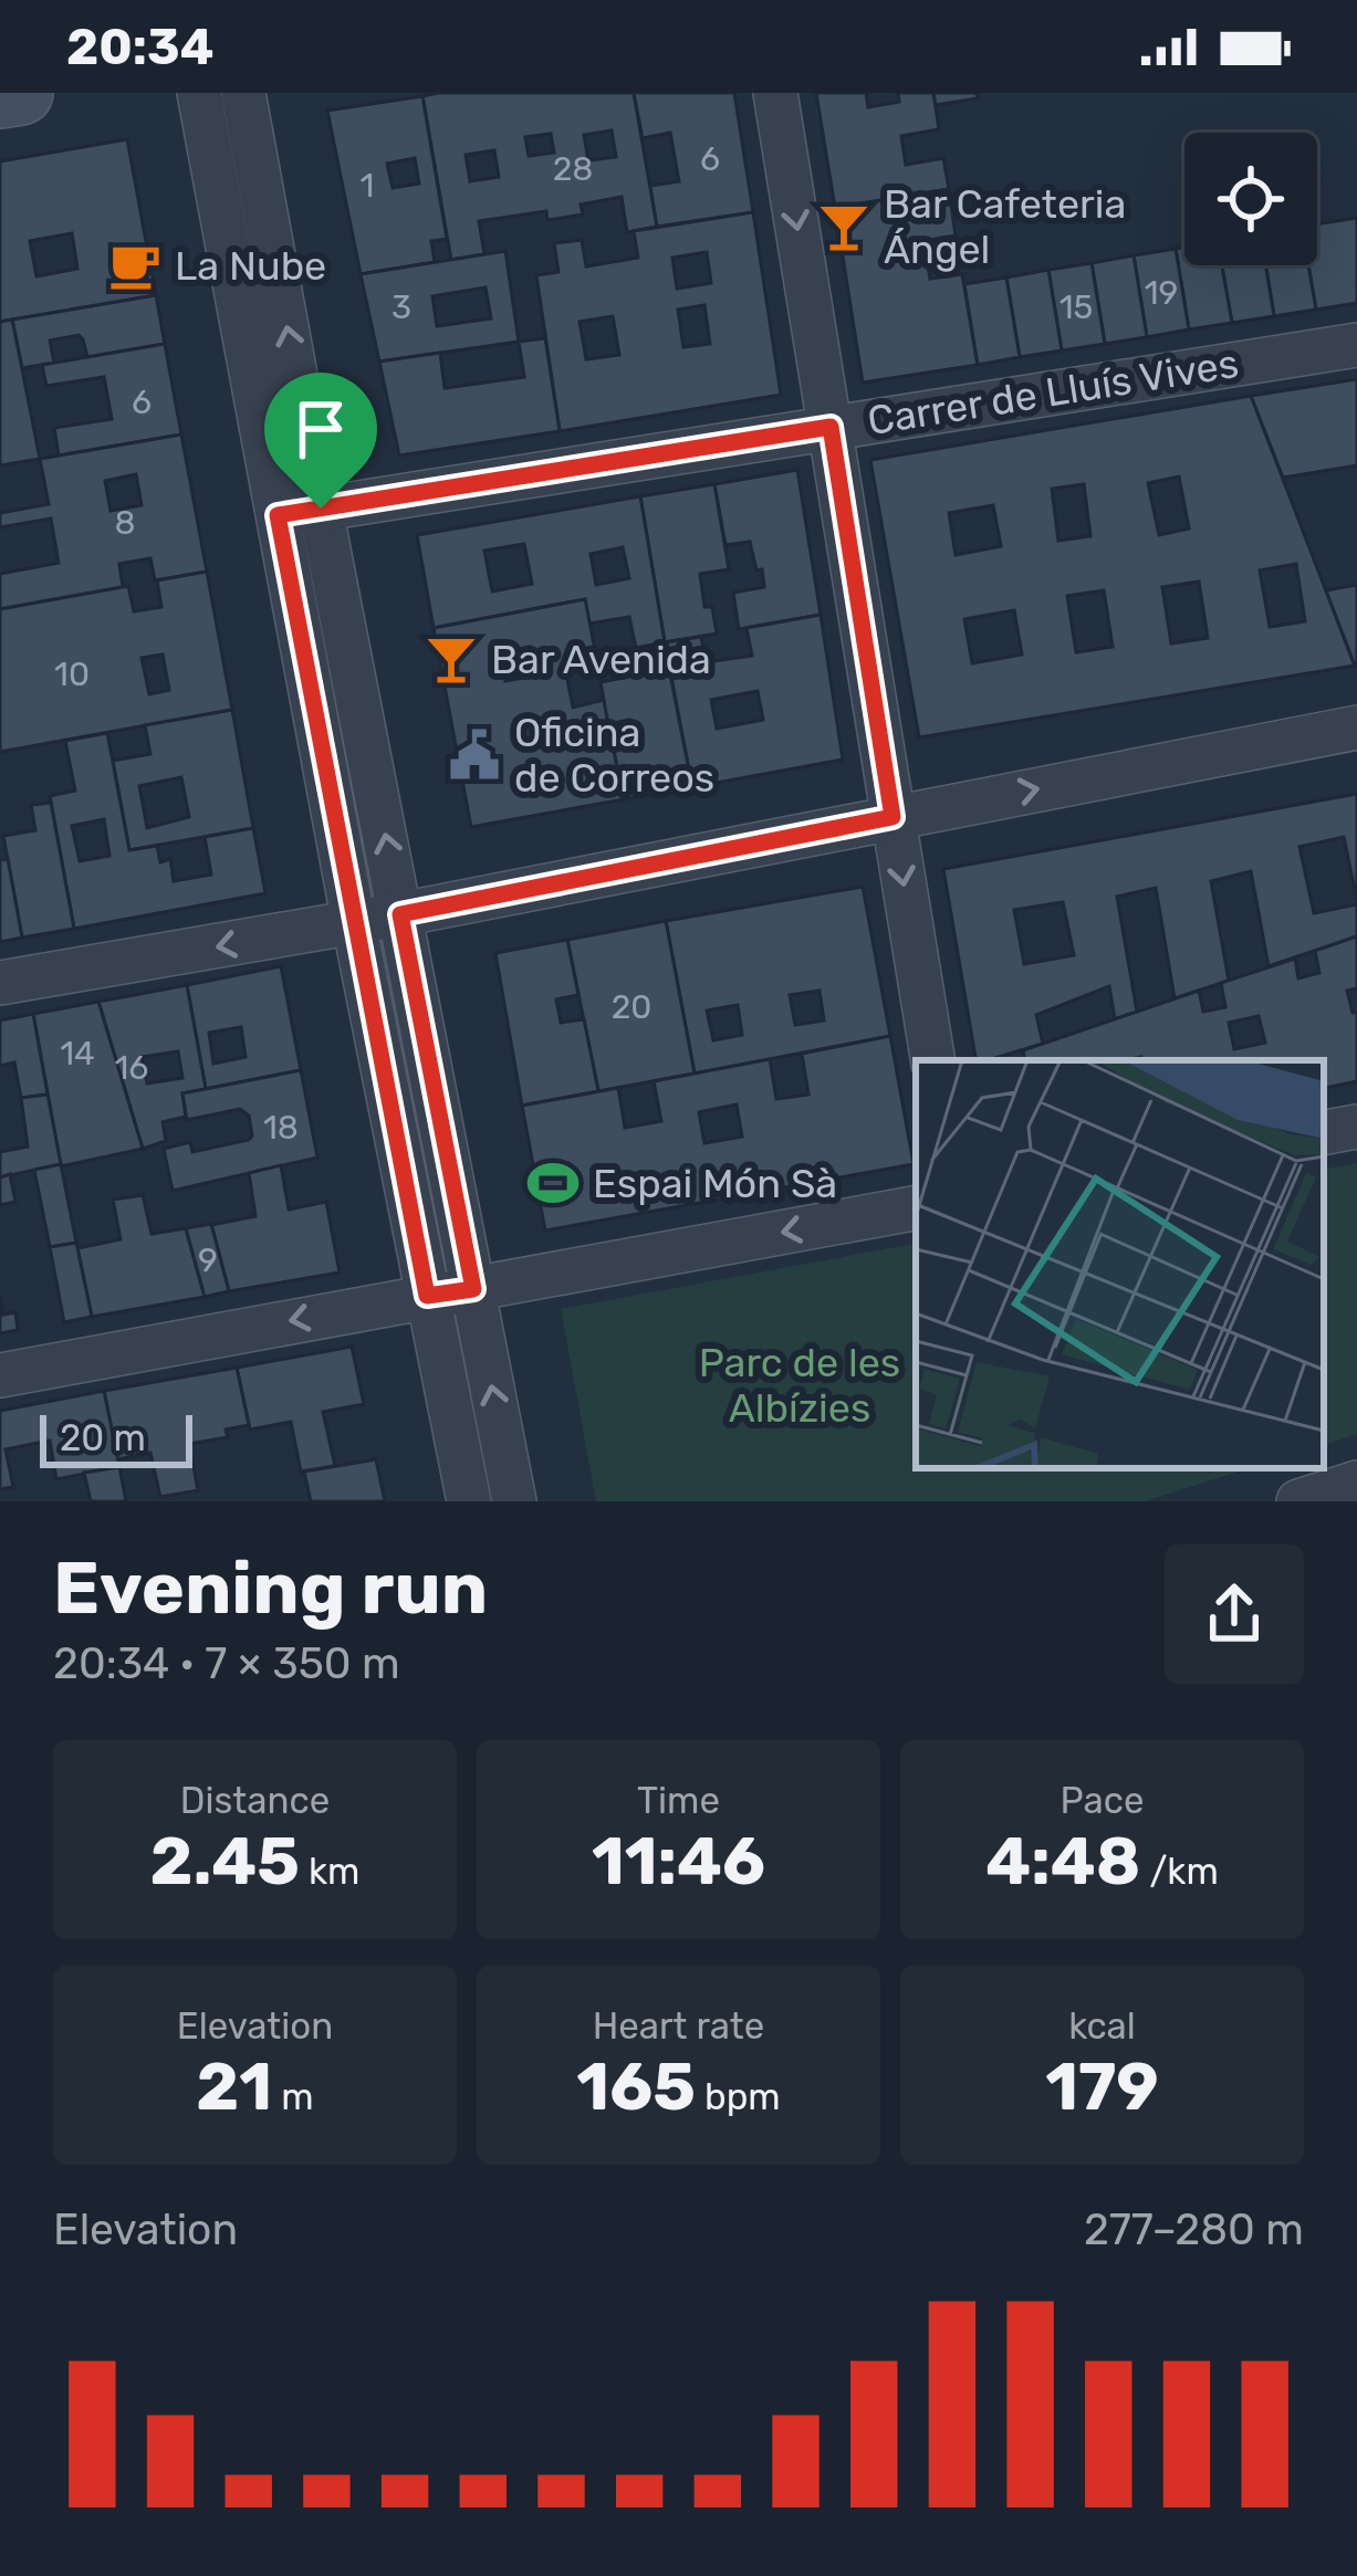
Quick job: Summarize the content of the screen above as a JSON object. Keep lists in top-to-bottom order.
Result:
{
  "streets": {
    "street": ["Carrer de Lluís Vives"]
  },
  "parks": ["Parc de les Albízies"],
  "places": {
    "bar": ["Bar Cafeteria Ángel", "Bar Avenida"],
    "cafe": ["La Nube"],
    "public building": ["Oficina de Correos"],
    "sports": ["Espai Món Sà"]
  },
  "house_numbers": [
    "6",
    "28",
    "1",
    "19",
    "3",
    "15",
    "6",
    "8",
    "10",
    "20",
    "14",
    "16",
    "18",
    "9"
  ],
  "scale_bar": "20 m",
  "page": {
    "status": "20:34",
    "scale": "20 m",
    "heading": ["Evening run", "20:34 · 7 × 350 m"],
    "stats": [
      ["Distance", "2.45 km"],
      ["Time", "11:46"],
      ["Pace", "4:48 /km"],
      ["Elevation", "21 m"],
      ["Heart rate", "165 bpm"],
      ["kcal", "179"]
    ],
    "chart": ["Elevation", "277–280 m"]
  }
}
